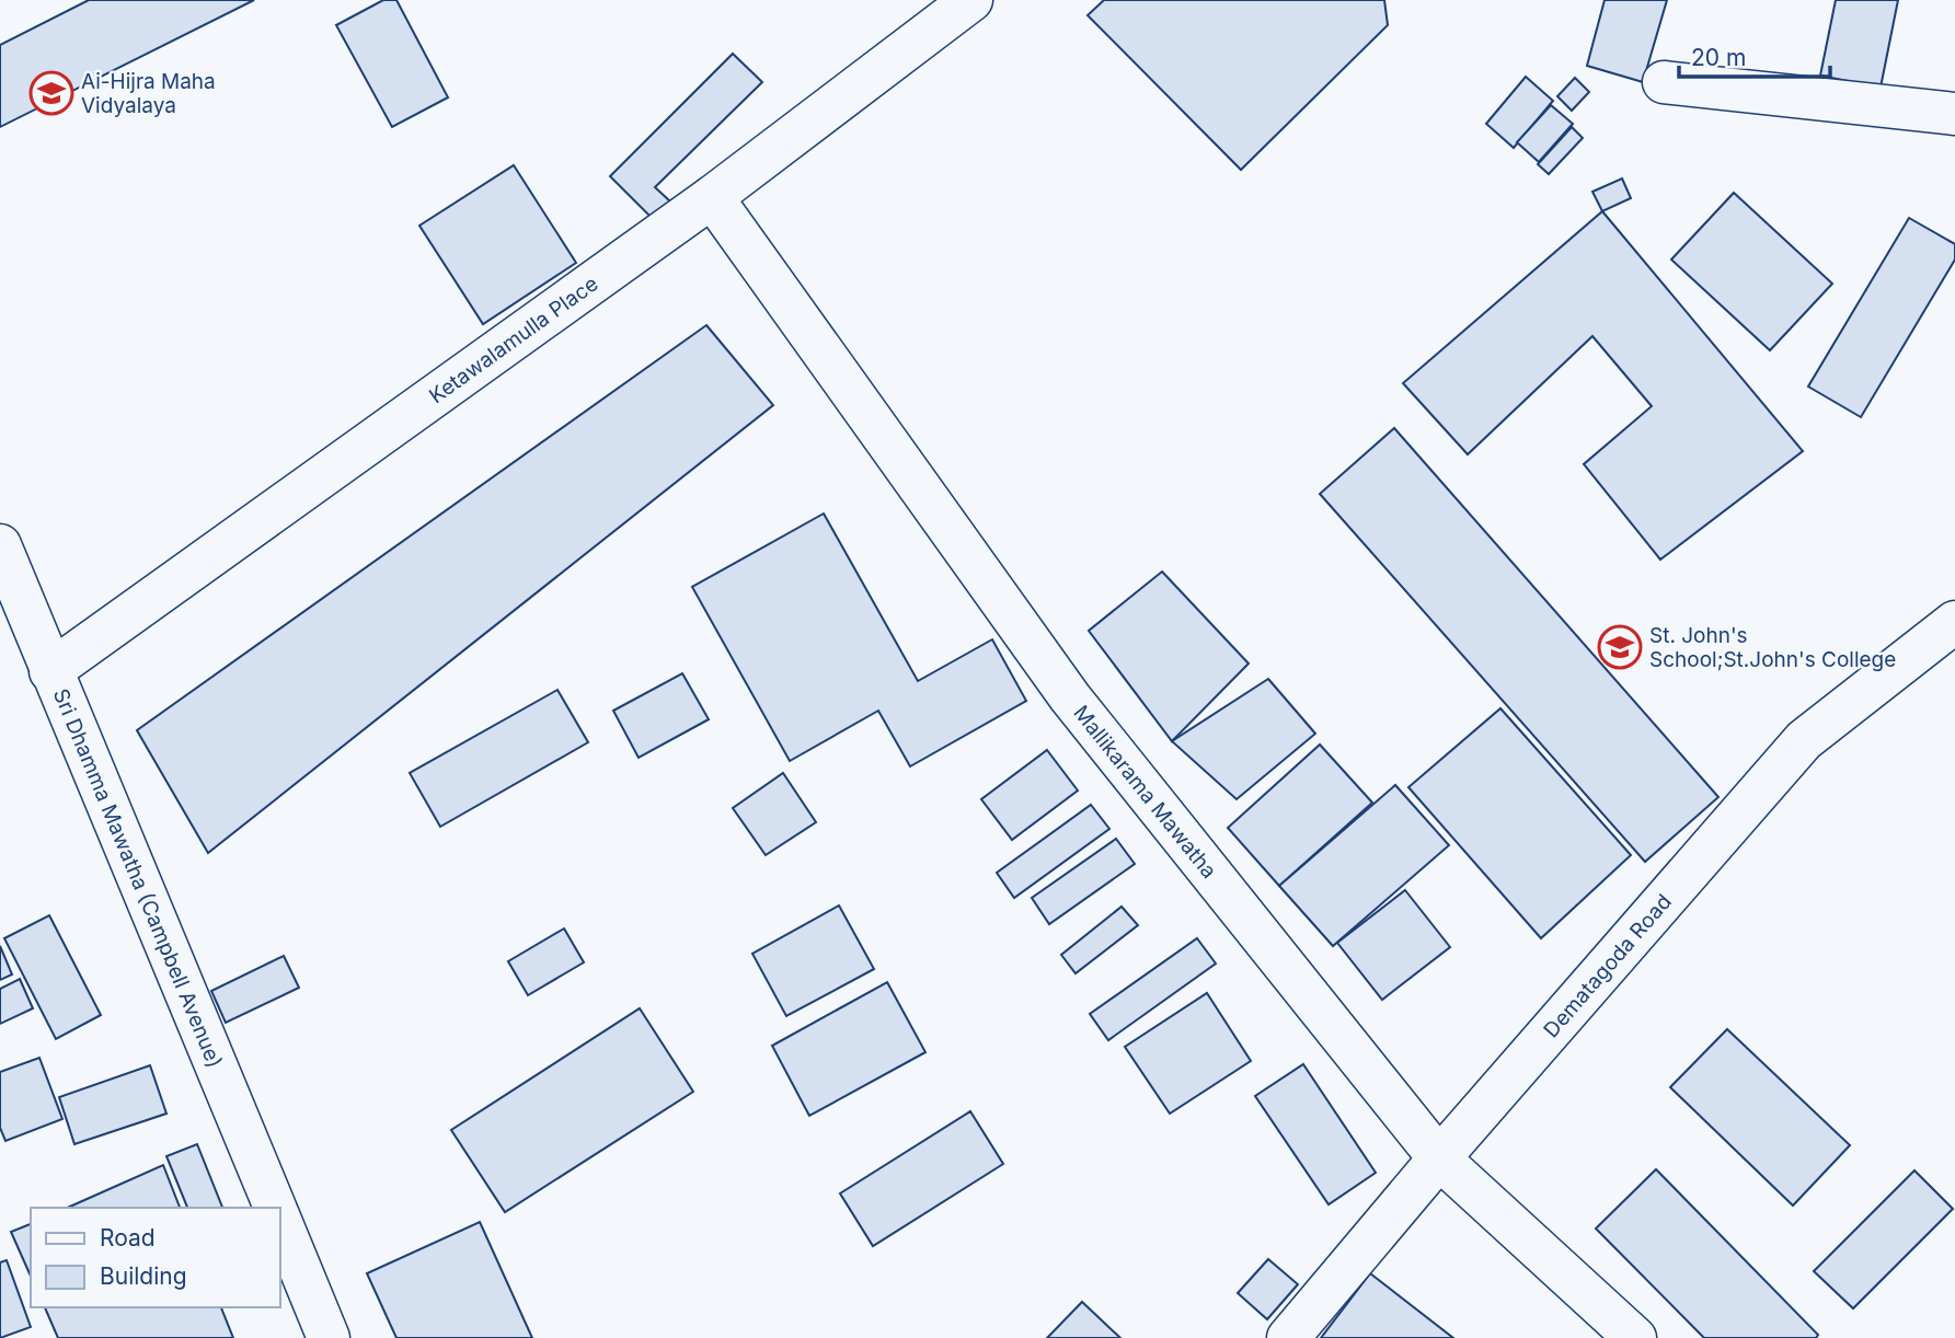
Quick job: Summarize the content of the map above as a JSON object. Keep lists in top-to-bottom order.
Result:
{
  "streets": {
    "street": [
      "Ketawalamulla Place",
      "Mallikarama Mawatha",
      "Sri Dhamma Mawatha (Campbell Avenue)",
      "Dematagoda Road"
    ]
  },
  "crossings": [
    ["Ketawalamulla Place", "Mallikarama Mawatha"],
    ["Ketawalamulla Place", "Sri Dhamma Mawatha (Campbell Avenue)"],
    ["Mallikarama Mawatha", "Dematagoda Road"]
  ],
  "places": {
    "school or university": ["Ai-Hijra Maha Vidyalaya", "St. John's School;St.John's College"]
  },
  "legend": ["Road", "Building"],
  "scale_bar": "20 m"
}
